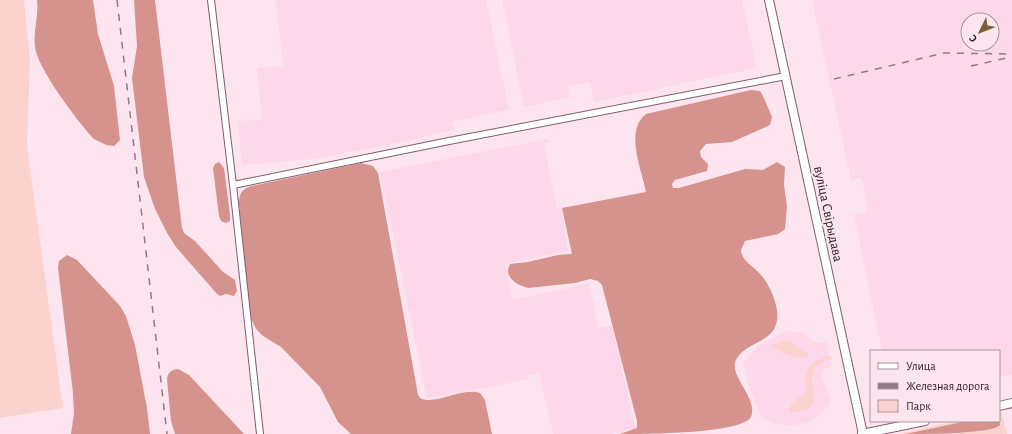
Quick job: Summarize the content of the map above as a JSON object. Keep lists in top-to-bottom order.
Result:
{
  "streets": {
    "main road": ["вуліца Свірыдава"]
  },
  "legend": ["Улица", "Железная дорога", "Парк"],
  "north": "bottom left"
}
